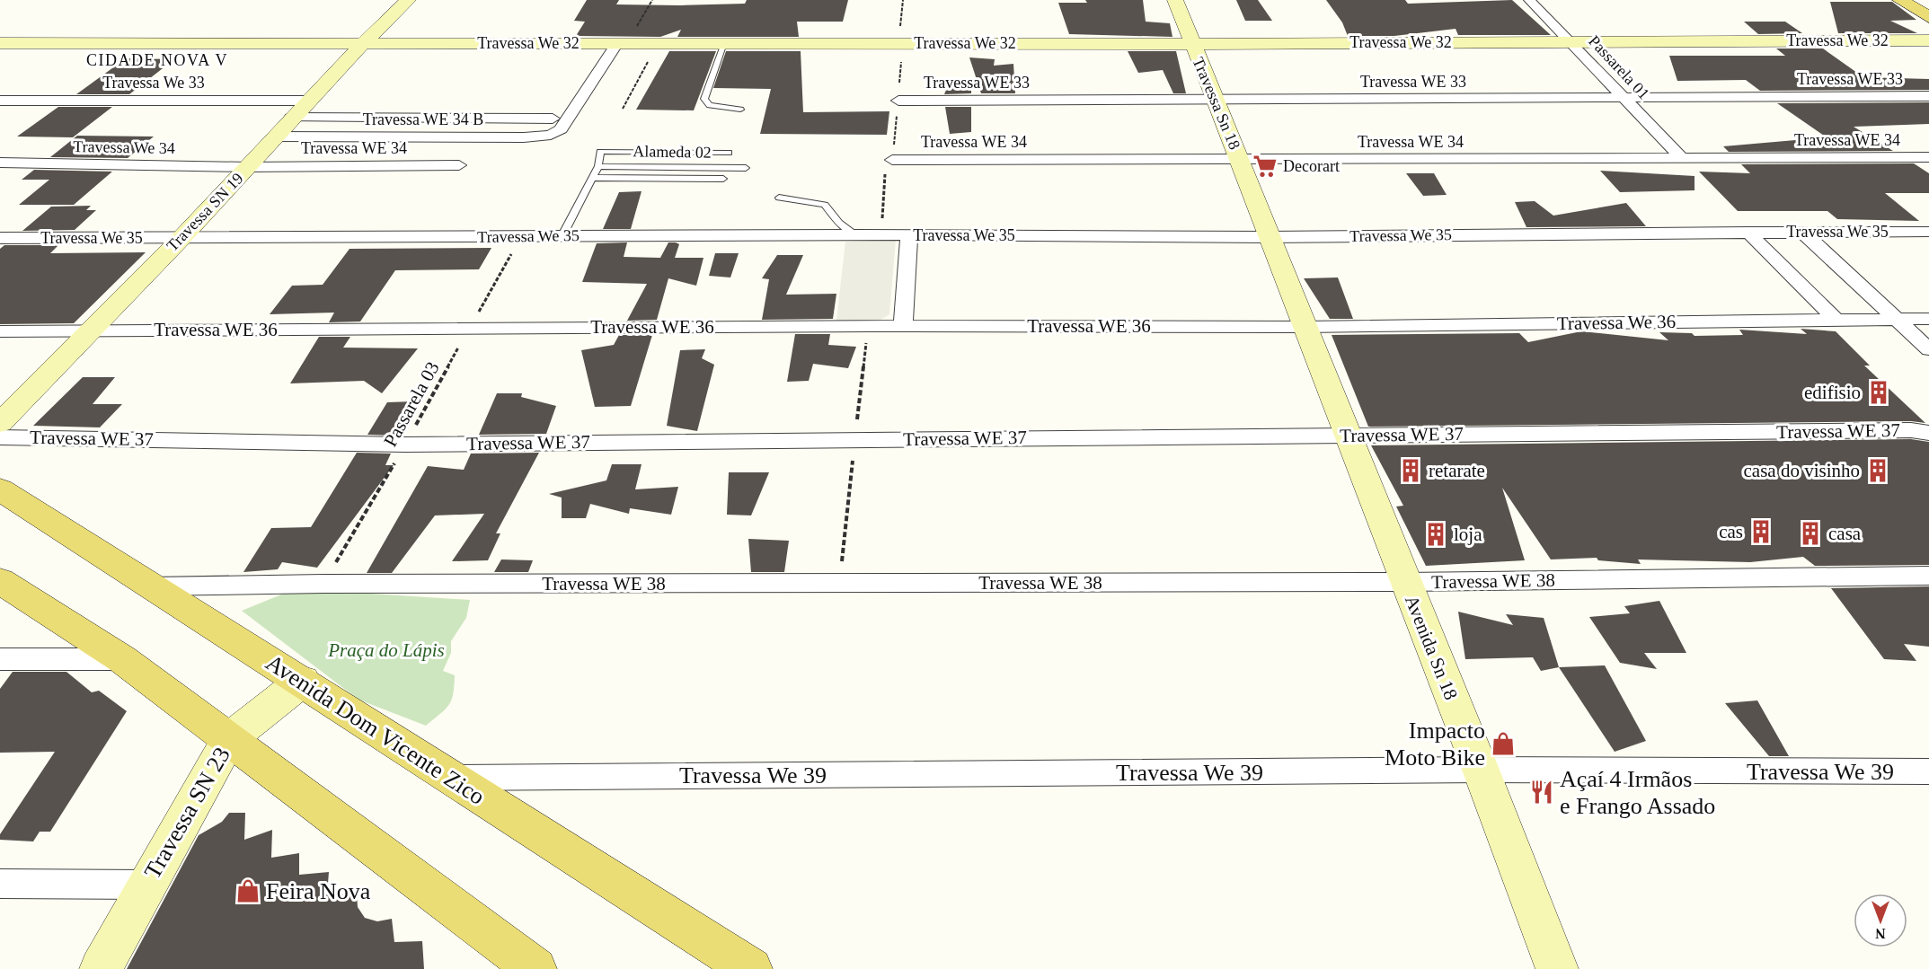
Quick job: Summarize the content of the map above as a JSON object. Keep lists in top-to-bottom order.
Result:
{
  "streets": {
    "main road": ["Avenida Dom Vicente Zico"],
    "street": [
      "Travessa We 32",
      "Passarela 01",
      "Travessa WE 33",
      "Travessa We 33",
      "Travessa Sn 18",
      "Travessa WE 34 B",
      "Travessa WE 34",
      "Travessa We 34",
      "Travessa SN 19",
      "Travessa We 35",
      "Travessa We 36",
      "Travessa WE 36",
      "Travessa WE 37",
      "Travessa WE 38",
      "Avenida Sn 18",
      "Travessa We 39",
      "Travessa SN 23"
    ],
    "lane": ["Alameda 02"],
    "path": ["Passarela 03"]
  },
  "crossings": [
    ["Travessa We 32", "Passarela 01"],
    ["Travessa We 32", "Travessa Sn 18"],
    ["Travessa We 32", "Travessa WE 34 B"],
    ["Travessa We 32", "Travessa SN 19"],
    ["Passarela 01", "Travessa WE 33"],
    ["Passarela 01", "Travessa WE 34"],
    ["Travessa WE 33", "Travessa Sn 18"],
    ["Travessa We 33", "Travessa SN 19"],
    ["Travessa Sn 18", "Travessa WE 34"],
    ["Travessa Sn 18", "Travessa We 35"],
    ["Travessa Sn 18", "Travessa We 36"],
    ["Travessa Sn 18", "Travessa WE 36"],
    ["Travessa Sn 18", "Avenida Sn 18"],
    ["Travessa WE 34 B", "Travessa SN 19"],
    ["Travessa WE 34", "Travessa We 34"],
    ["Travessa WE 34", "Travessa SN 19"],
    ["Travessa We 34", "Travessa SN 19"],
    ["Travessa SN 19", "Travessa We 35"],
    ["Travessa SN 19", "Travessa WE 36"],
    ["Travessa We 35", "Passarela 03"],
    ["Travessa We 36", "Travessa WE 36"],
    ["Travessa We 36", "Avenida Sn 18"],
    ["Travessa WE 36", "Passarela 03"],
    ["Travessa WE 36", "Avenida Sn 18"],
    ["Passarela 03", "Travessa WE 37"],
    ["Passarela 03", "Travessa WE 38"],
    ["Travessa WE 37", "Avenida Sn 18"],
    ["Travessa WE 38", "Avenida Sn 18"],
    ["Travessa WE 38", "Avenida Dom Vicente Zico"],
    ["Avenida Sn 18", "Travessa We 39"],
    ["Avenida Dom Vicente Zico", "Travessa We 39"],
    ["Avenida Dom Vicente Zico", "Travessa SN 23"]
  ],
  "districts": ["CIDADE NOVA V"],
  "parks": ["Praça do Lápis"],
  "places": {
    "supermarket": ["Decorart"],
    "building": [
      "edifisio",
      "retarate",
      "casa do visinho",
      "cas",
      "casa",
      "loja"
    ],
    "shop": ["Impacto Moto Bike", "Feira Nova"],
    "restaurant": ["Açaí 4 Irmãos e Frango Assado"]
  },
  "north": "bottom"
}
